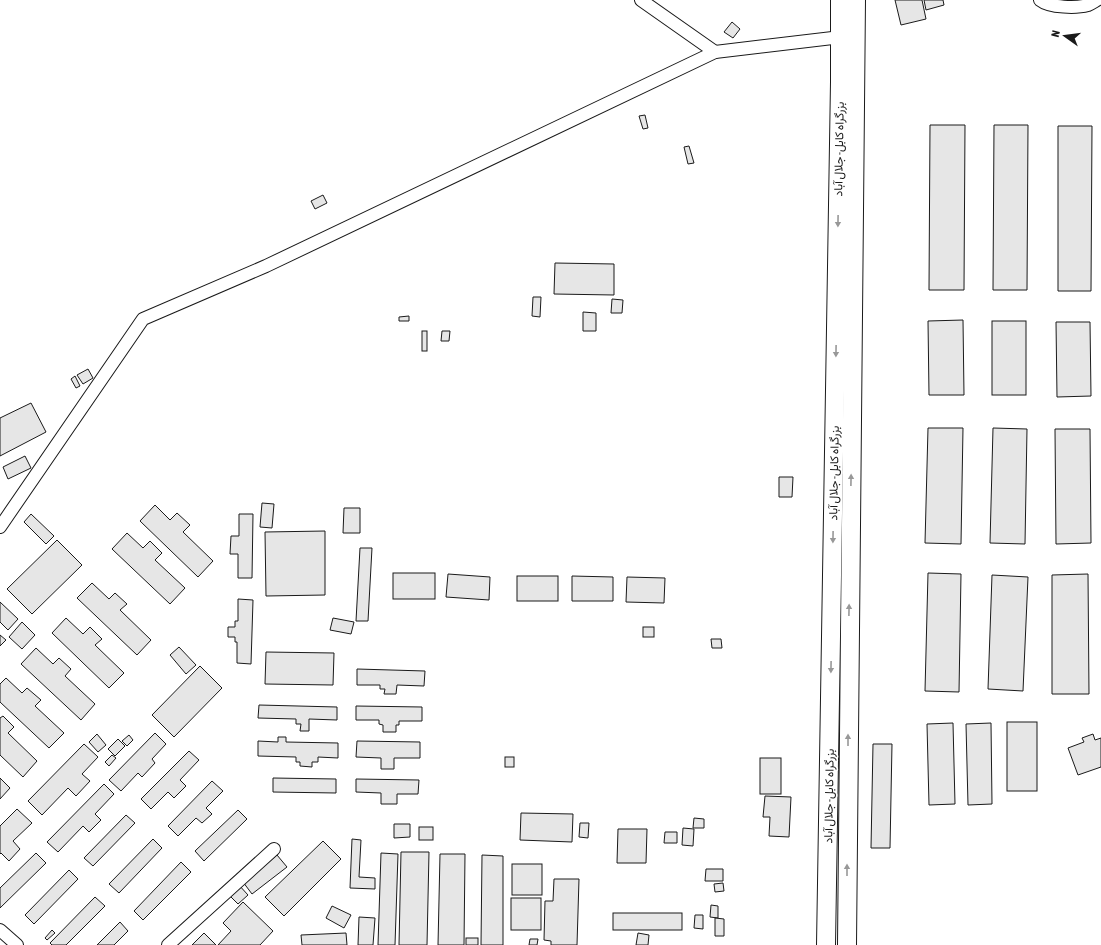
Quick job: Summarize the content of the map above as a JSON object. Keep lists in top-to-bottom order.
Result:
{
  "streets": {
    "highway": ["بزرگراه کابل- جلال آباد"]
  },
  "north": "left"
}
